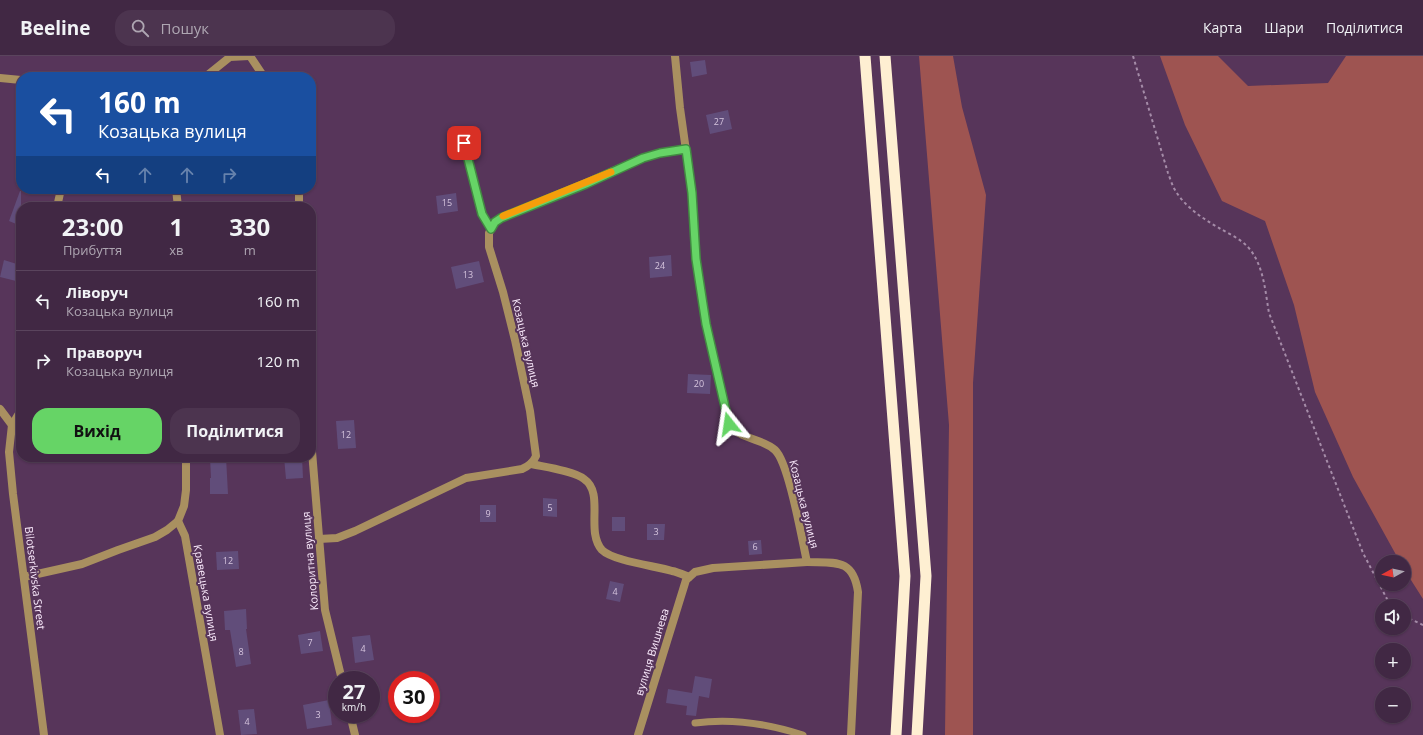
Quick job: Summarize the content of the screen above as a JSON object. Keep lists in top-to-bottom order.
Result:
{
  "streets": {
    "street": [
      "Козацька вулиця",
      "Колоритна вулиця",
      "Bilotserkivska Street",
      "Кравецька вулиця",
      "вулиця Вишнева"
    ]
  },
  "crossings": [
    ["Козацька вулиця", "вулиця Вишнева"]
  ],
  "house_numbers": [
    "27",
    "15",
    "24",
    "13",
    "20",
    "12",
    "5",
    "9",
    "3",
    "6",
    "12",
    "4",
    "7",
    "4",
    "8",
    "3",
    "4"
  ],
  "north": "left",
  "page": {
    "header": "Beeline",
    "search": "Пошук",
    "nav": ["Карта", "Шари", "Поділитися"],
    "turn": ["160 m", "Козацька вулиця"],
    "eta": [
      "23:00",
      "Прибуття",
      "1",
      "хв",
      "330",
      "m"
    ],
    "list": [
      {
        "name": "Ліворуч",
        "note": "Козацька вулиця",
        "value": "160 m"
      },
      {
        "name": "Праворуч",
        "note": "Козацька вулиця",
        "value": "120 m"
      }
    ],
    "buttons": ["Вихід", "Поділитися"],
    "map_buttons": ["+", "−"],
    "speed": "27 km/h",
    "limit": "30"
  }
}
